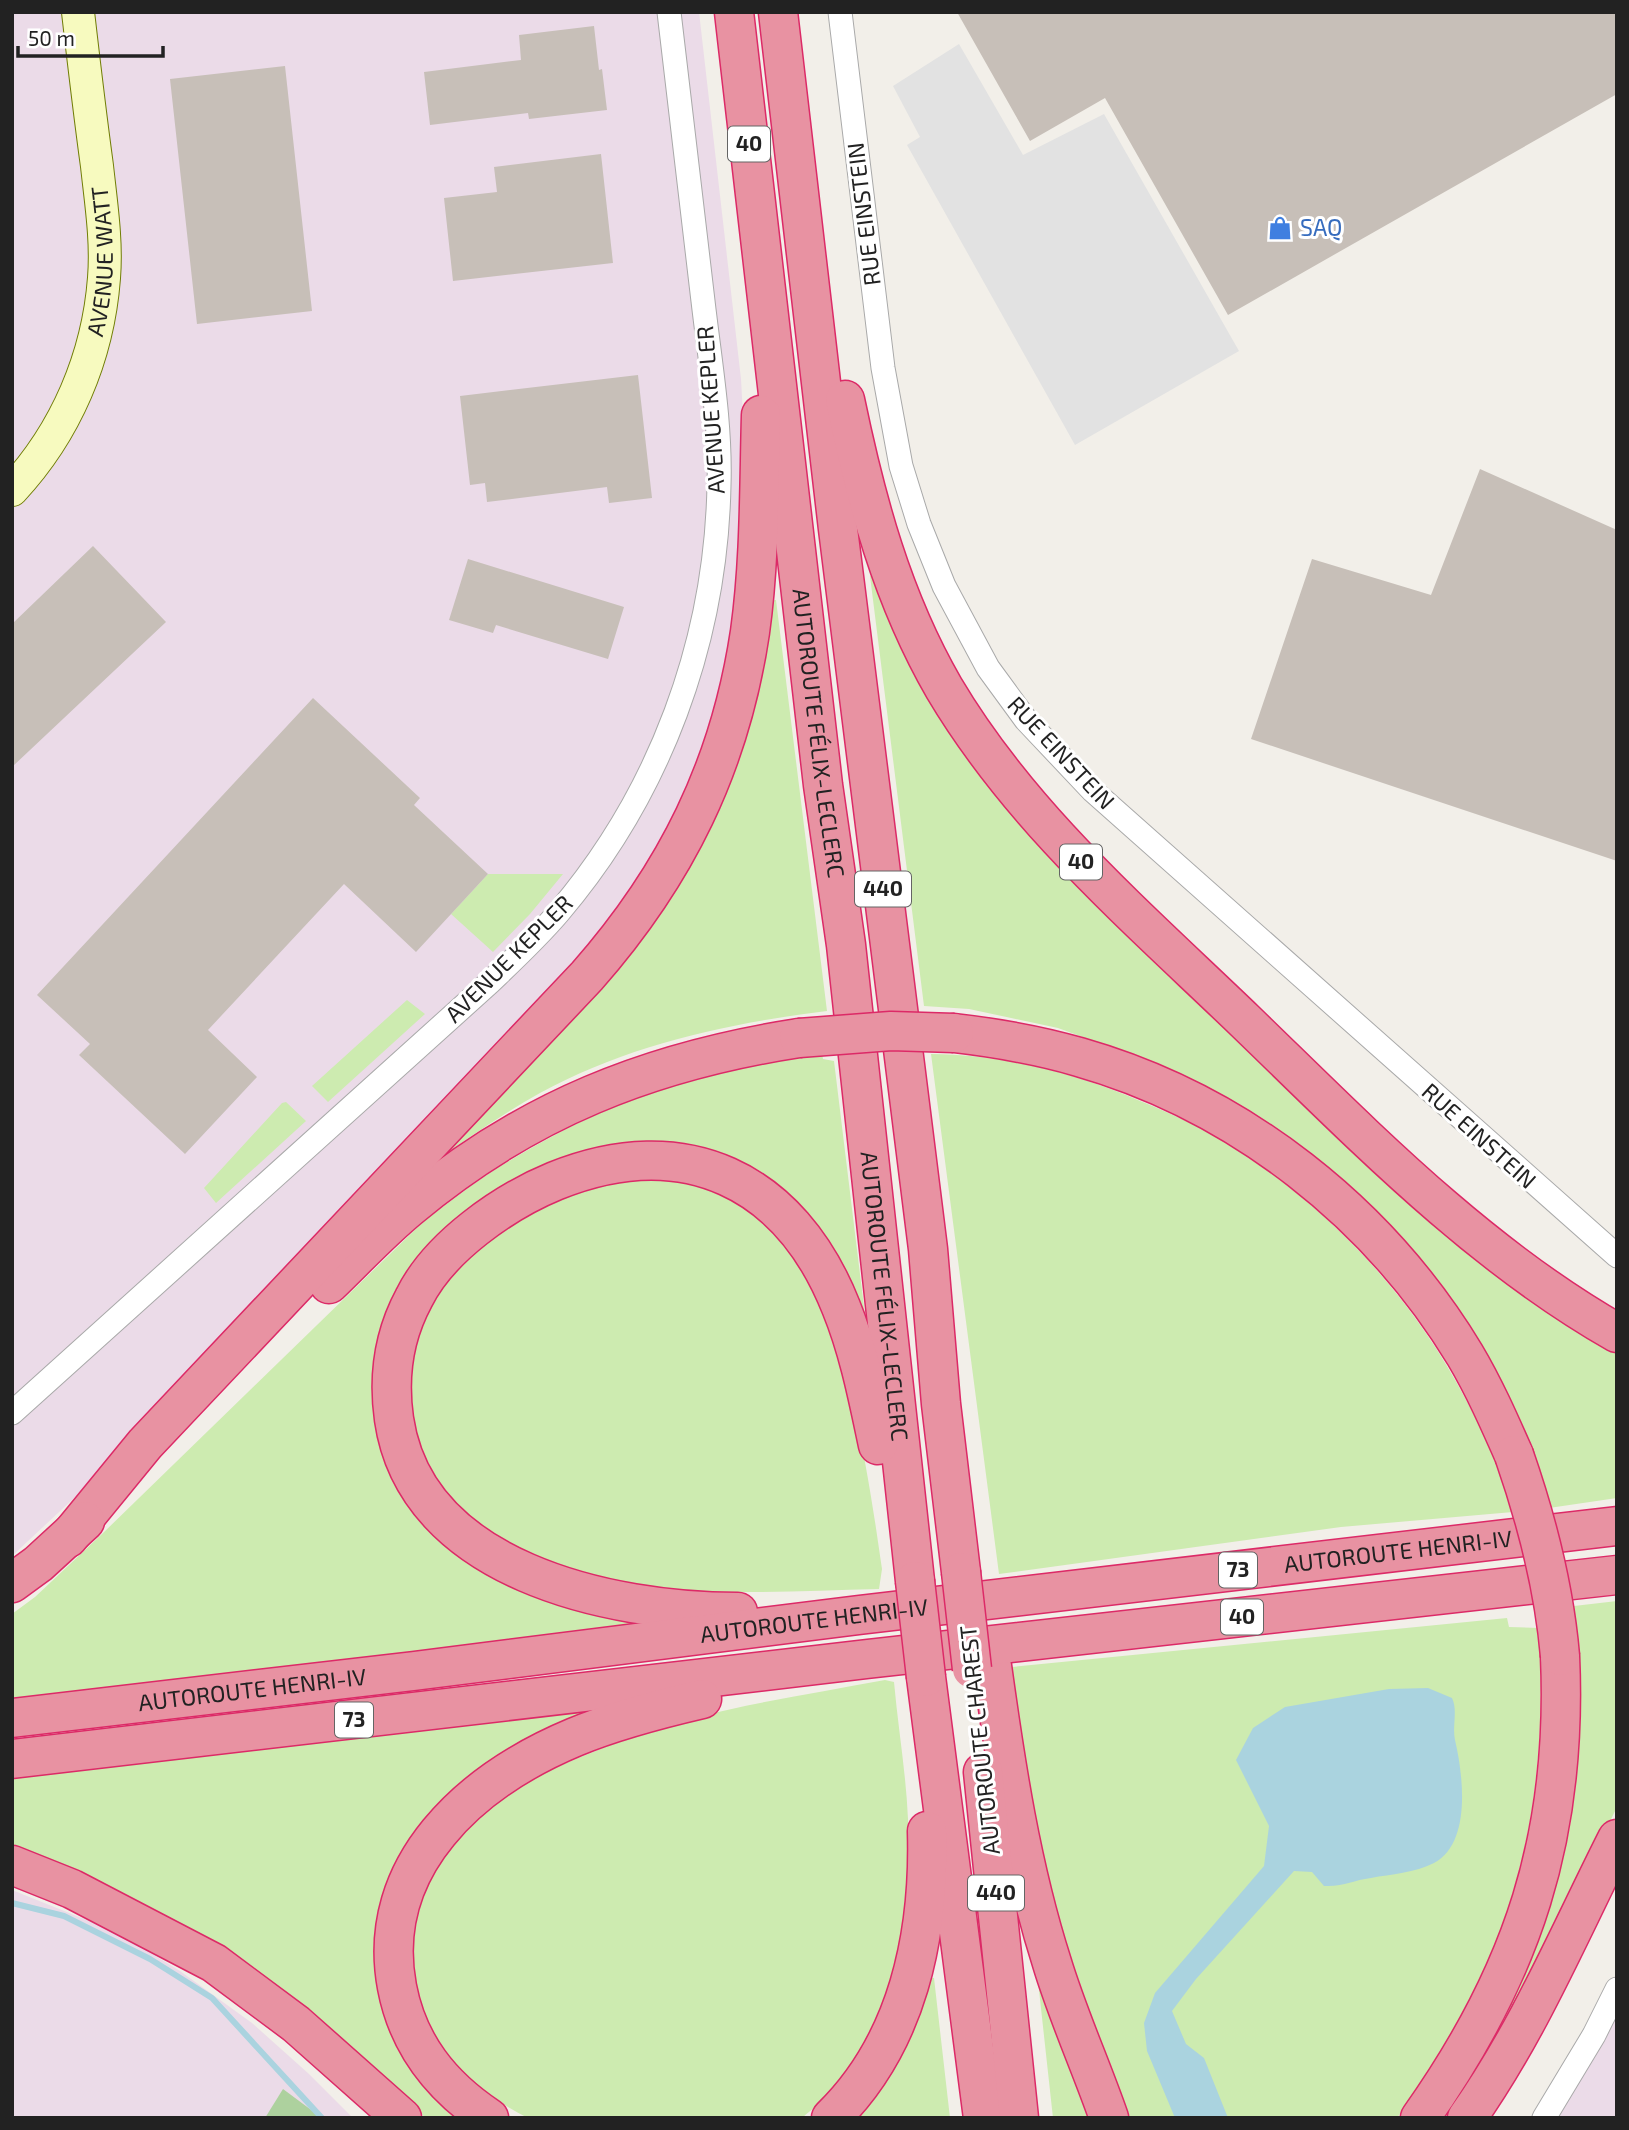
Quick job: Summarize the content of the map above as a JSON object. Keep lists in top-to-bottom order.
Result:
{
  "streets": {
    "highway": [
      "40",
      "AUTOROUTE FÉLIX-LECLERC",
      "440",
      "AUTOROUTE HENRI-IV",
      "73",
      "AUTOROUTE CHAREST"
    ],
    "street": ["RUE EINSTEIN", "AVENUE WATT", "AVENUE KEPLER"]
  },
  "crossings": [
    ["40", "AUTOROUTE FÉLIX-LECLERC"],
    ["AUTOROUTE FÉLIX-LECLERC", "AUTOROUTE CHAREST"]
  ],
  "places": {
    "shop": ["SAQ"]
  },
  "scale_bar": "50 m"
}
